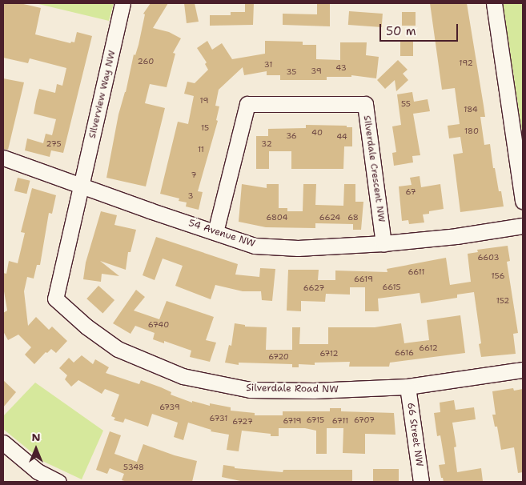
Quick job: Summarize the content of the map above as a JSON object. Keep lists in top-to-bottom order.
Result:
{
  "streets": {
    "street": [
      "Silverview Way NW",
      "Silverdale Crescent NW",
      "54 Avenue NW",
      "Silverdale Road NW",
      "66 Street NW"
    ]
  },
  "crossings": [
    ["Silverview Way NW", "54 Avenue NW"],
    ["Silverview Way NW", "Silverdale Road NW"],
    ["Silverdale Crescent NW", "54 Avenue NW"],
    ["54 Avenue NW", "Silverdale Road NW"],
    ["Silverdale Road NW", "66 Street NW"]
  ],
  "house_numbers": [
    "260",
    "192",
    "31",
    "43",
    "39",
    "35",
    "19",
    "55",
    "184",
    "15",
    "180",
    "40",
    "36",
    "44",
    "275",
    "32",
    "11",
    "7",
    "67",
    "3",
    "6804",
    "6624",
    "68",
    "6603",
    "6611",
    "156",
    "6619",
    "6615",
    "6627",
    "152",
    "6740",
    "6612",
    "6616",
    "6712",
    "6720",
    "6739",
    "6731",
    "6715",
    "6707",
    "6719",
    "6711",
    "6727",
    "5348"
  ],
  "scale_bar": "50 m",
  "north": "top"
}
